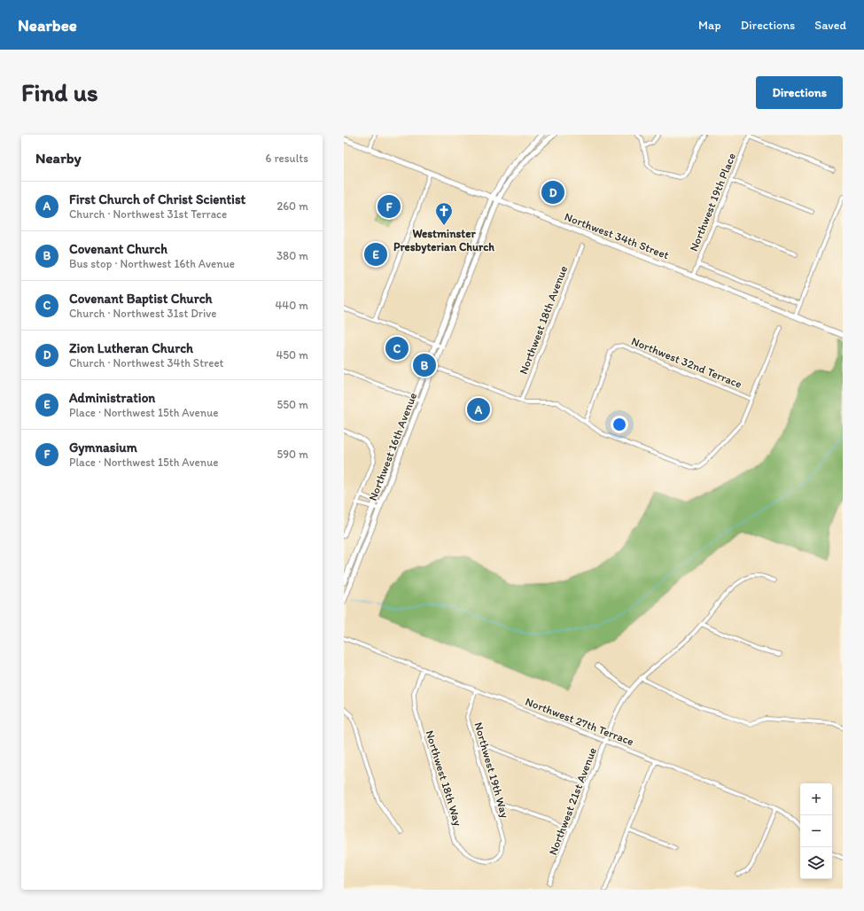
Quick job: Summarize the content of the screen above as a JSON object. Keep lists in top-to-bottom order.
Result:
{
  "streets": {
    "main road": ["Northwest 34th Street", "Northwest 16th Avenue"],
    "street": [
      "Northwest 19th Place",
      "Northwest 18th Avenue",
      "Northwest 32nd Terrace",
      "Northwest 27th Terrace",
      "Northwest 19th Way",
      "Northwest 18th Way",
      "Northwest 21st Avenue"
    ]
  },
  "crossings": [
    ["Northwest 19th Place", "Northwest 34th Street"],
    ["Northwest 34th Street", "Northwest 16th Avenue"],
    ["Northwest 27th Terrace", "Northwest 19th Way"],
    ["Northwest 27th Terrace", "Northwest 18th Way"],
    ["Northwest 27th Terrace", "Northwest 21st Avenue"],
    ["Northwest 19th Way", "Northwest 18th Way"]
  ],
  "places": {
    "church": ["Westminster Presbyterian Church"]
  },
  "page": {
    "header": "Nearbee",
    "nav": ["Map", "Directions", "Saved"],
    "buttons": "Directions",
    "title": "Find us",
    "heading": ["Nearby", "6 results"],
    "pins": [
      "D",
      "F",
      "E",
      "C",
      "B",
      "A"
    ],
    "list": [
      {
        "mark": "A",
        "name": "First Church of Christ Scientist",
        "note": "Church · Northwest 31st Terrace",
        "value": "260 m"
      },
      {
        "mark": "B",
        "name": "Covenant Church",
        "note": "Bus stop · Northwest 16th Avenue",
        "value": "380 m"
      },
      {
        "mark": "C",
        "name": "Covenant Baptist Church",
        "note": "Church · Northwest 31st Drive",
        "value": "440 m"
      },
      {
        "mark": "D",
        "name": "Zion Lutheran Church",
        "note": "Church · Northwest 34th Street",
        "value": "450 m"
      },
      {
        "mark": "E",
        "name": "Administration",
        "note": "Place · Northwest 15th Avenue",
        "value": "550 m"
      },
      {
        "mark": "F",
        "name": "Gymnasium",
        "note": "Place · Northwest 15th Avenue",
        "value": "590 m"
      }
    ],
    "map_buttons": ["+", "−"]
  }
}
